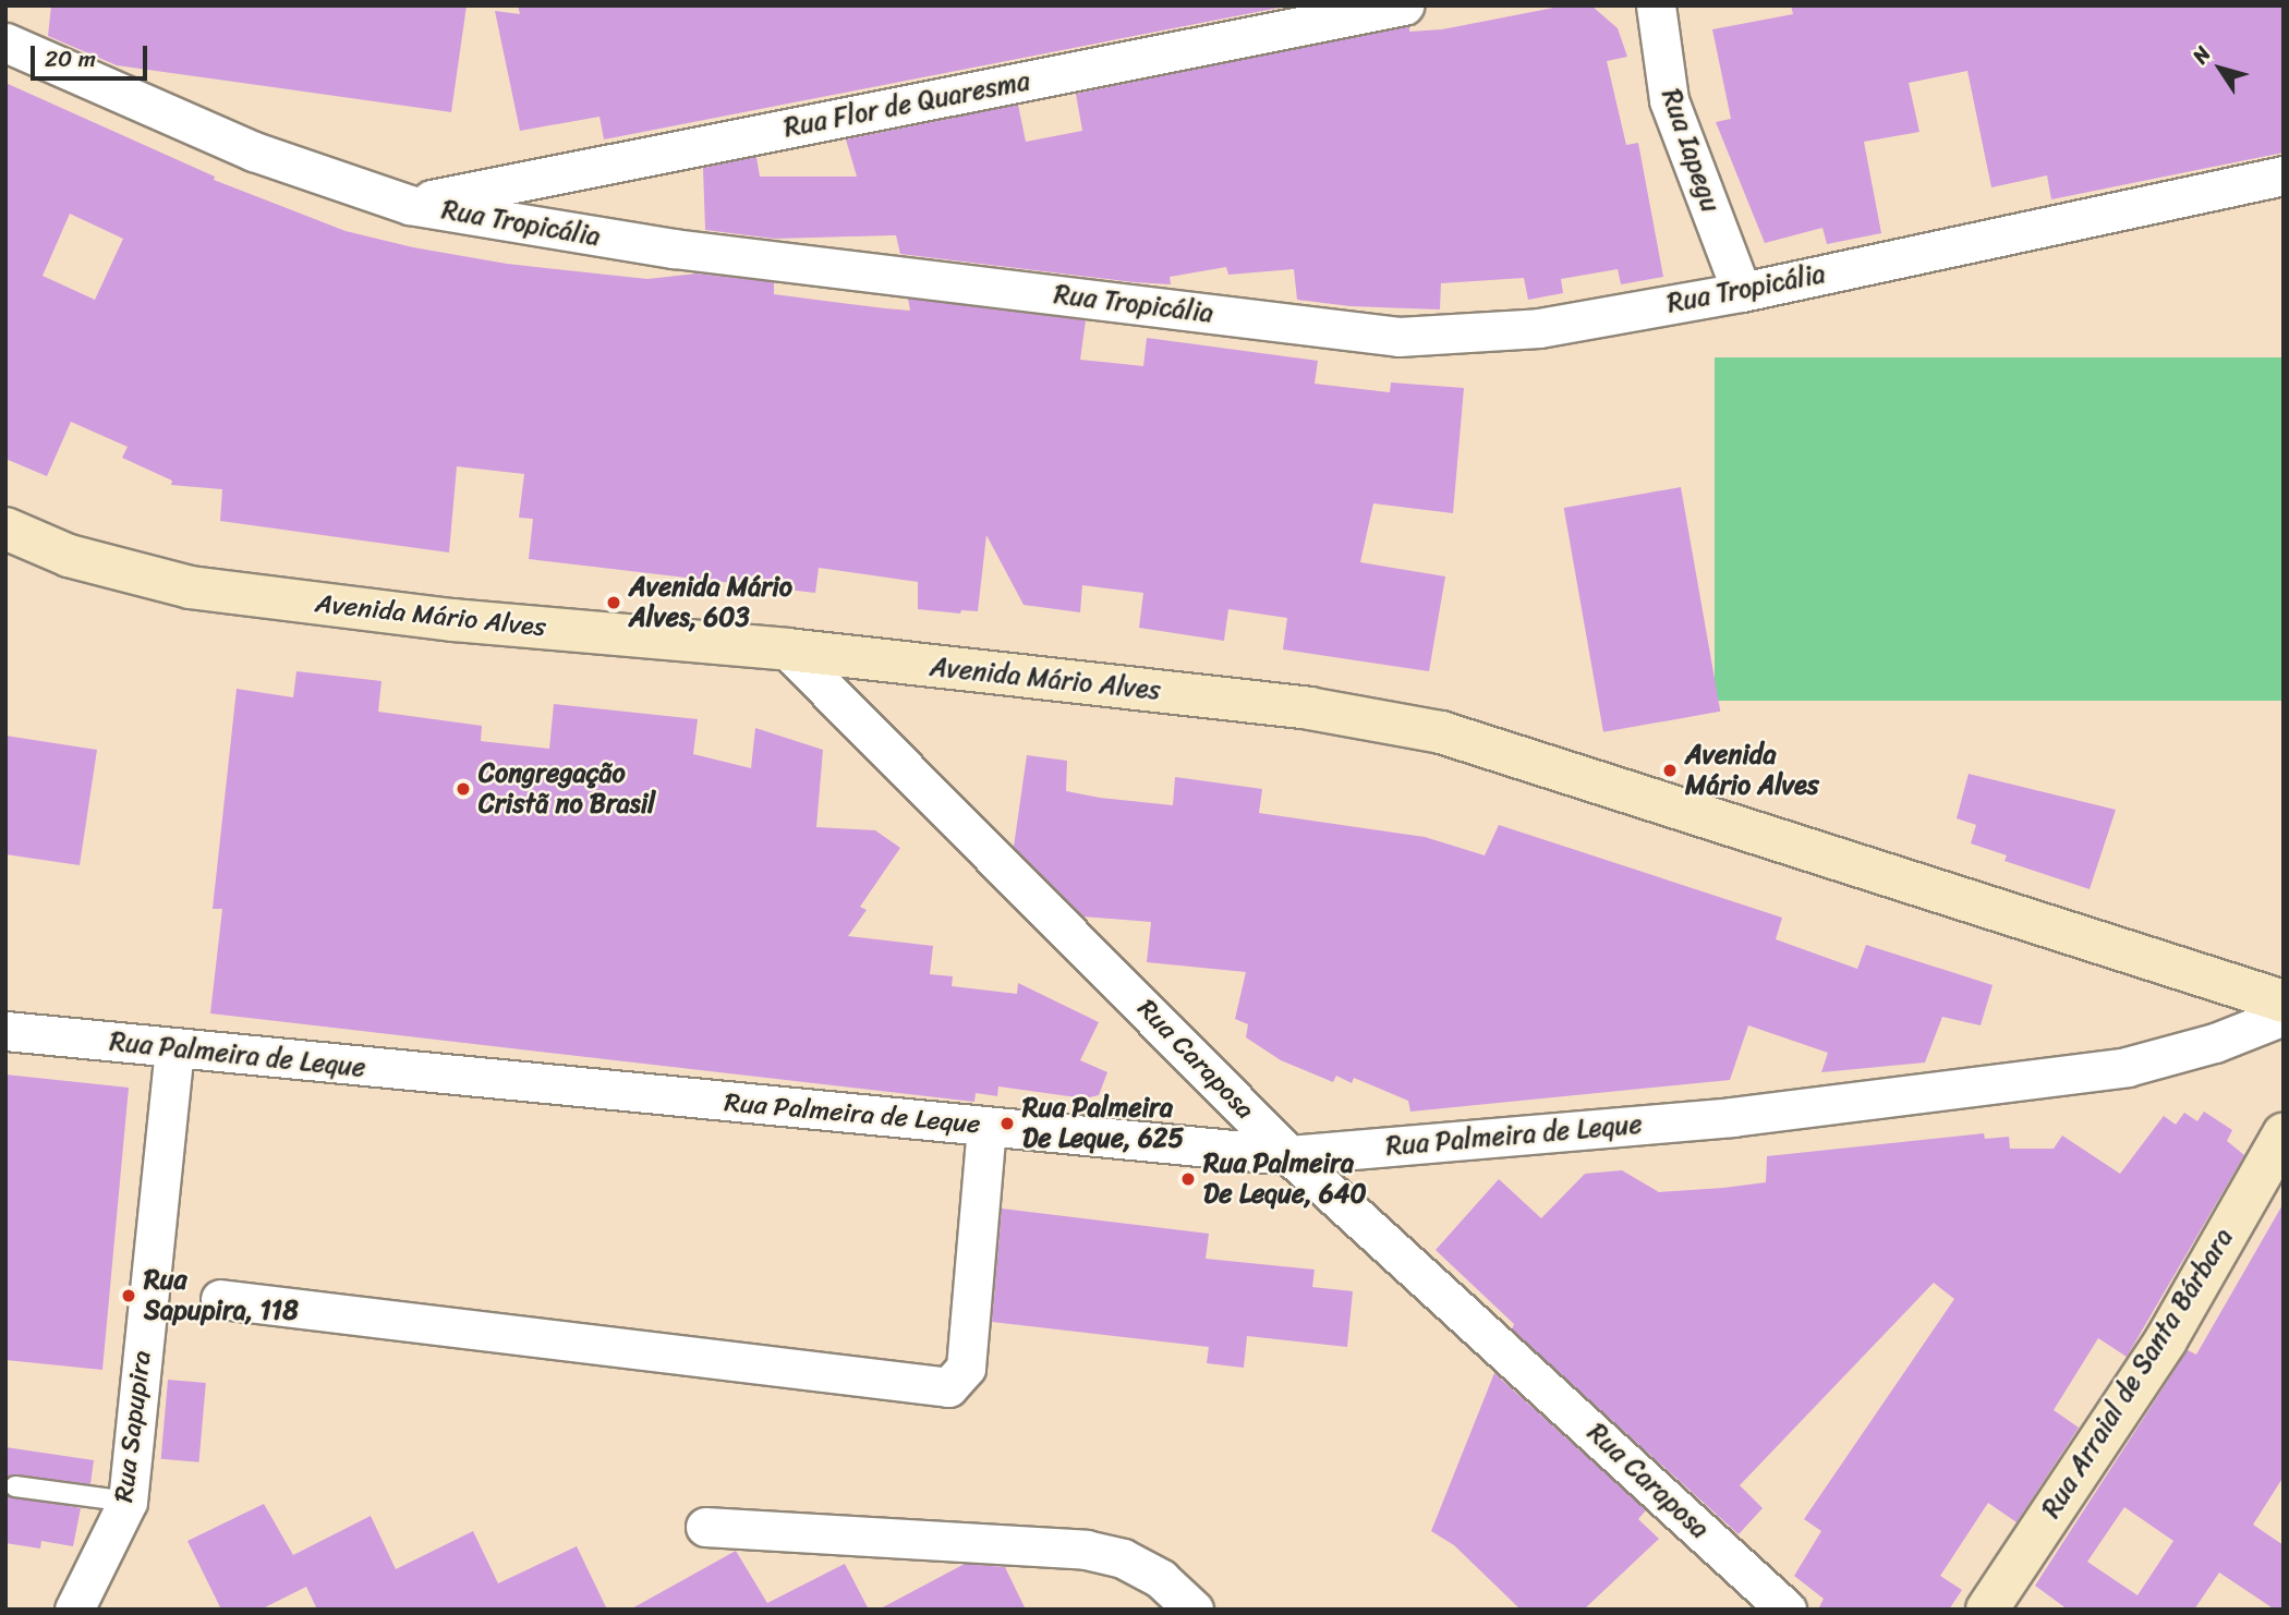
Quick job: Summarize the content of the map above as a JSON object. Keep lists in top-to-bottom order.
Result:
{
  "streets": {
    "street": [
      "Rua Flor de Quaresma",
      "Rua Iapegu",
      "Rua Tropicália",
      "Avenida Mário Alves",
      "Rua Palmeira de Leque",
      "Rua Caraposa",
      "Rua Arraial de Santa Bárbara",
      "Rua Sapupira"
    ]
  },
  "crossings": [
    ["Rua Flor de Quaresma", "Rua Tropicália"],
    ["Rua Iapegu", "Rua Tropicália"],
    ["Avenida Mário Alves", "Rua Caraposa"],
    ["Rua Palmeira de Leque", "Rua Caraposa"],
    ["Rua Palmeira de Leque", "Rua Sapupira"]
  ],
  "places": [
    "Avenida Mário Alves, 603",
    "Avenida Mário Alves",
    "Congregação Cristã no Brasil",
    "Rua Palmeira De Leque, 625",
    "Rua Palmeira De Leque, 640",
    "Rua Sapupira, 118"
  ],
  "scale_bar": "20 m",
  "north": "top left"
}
